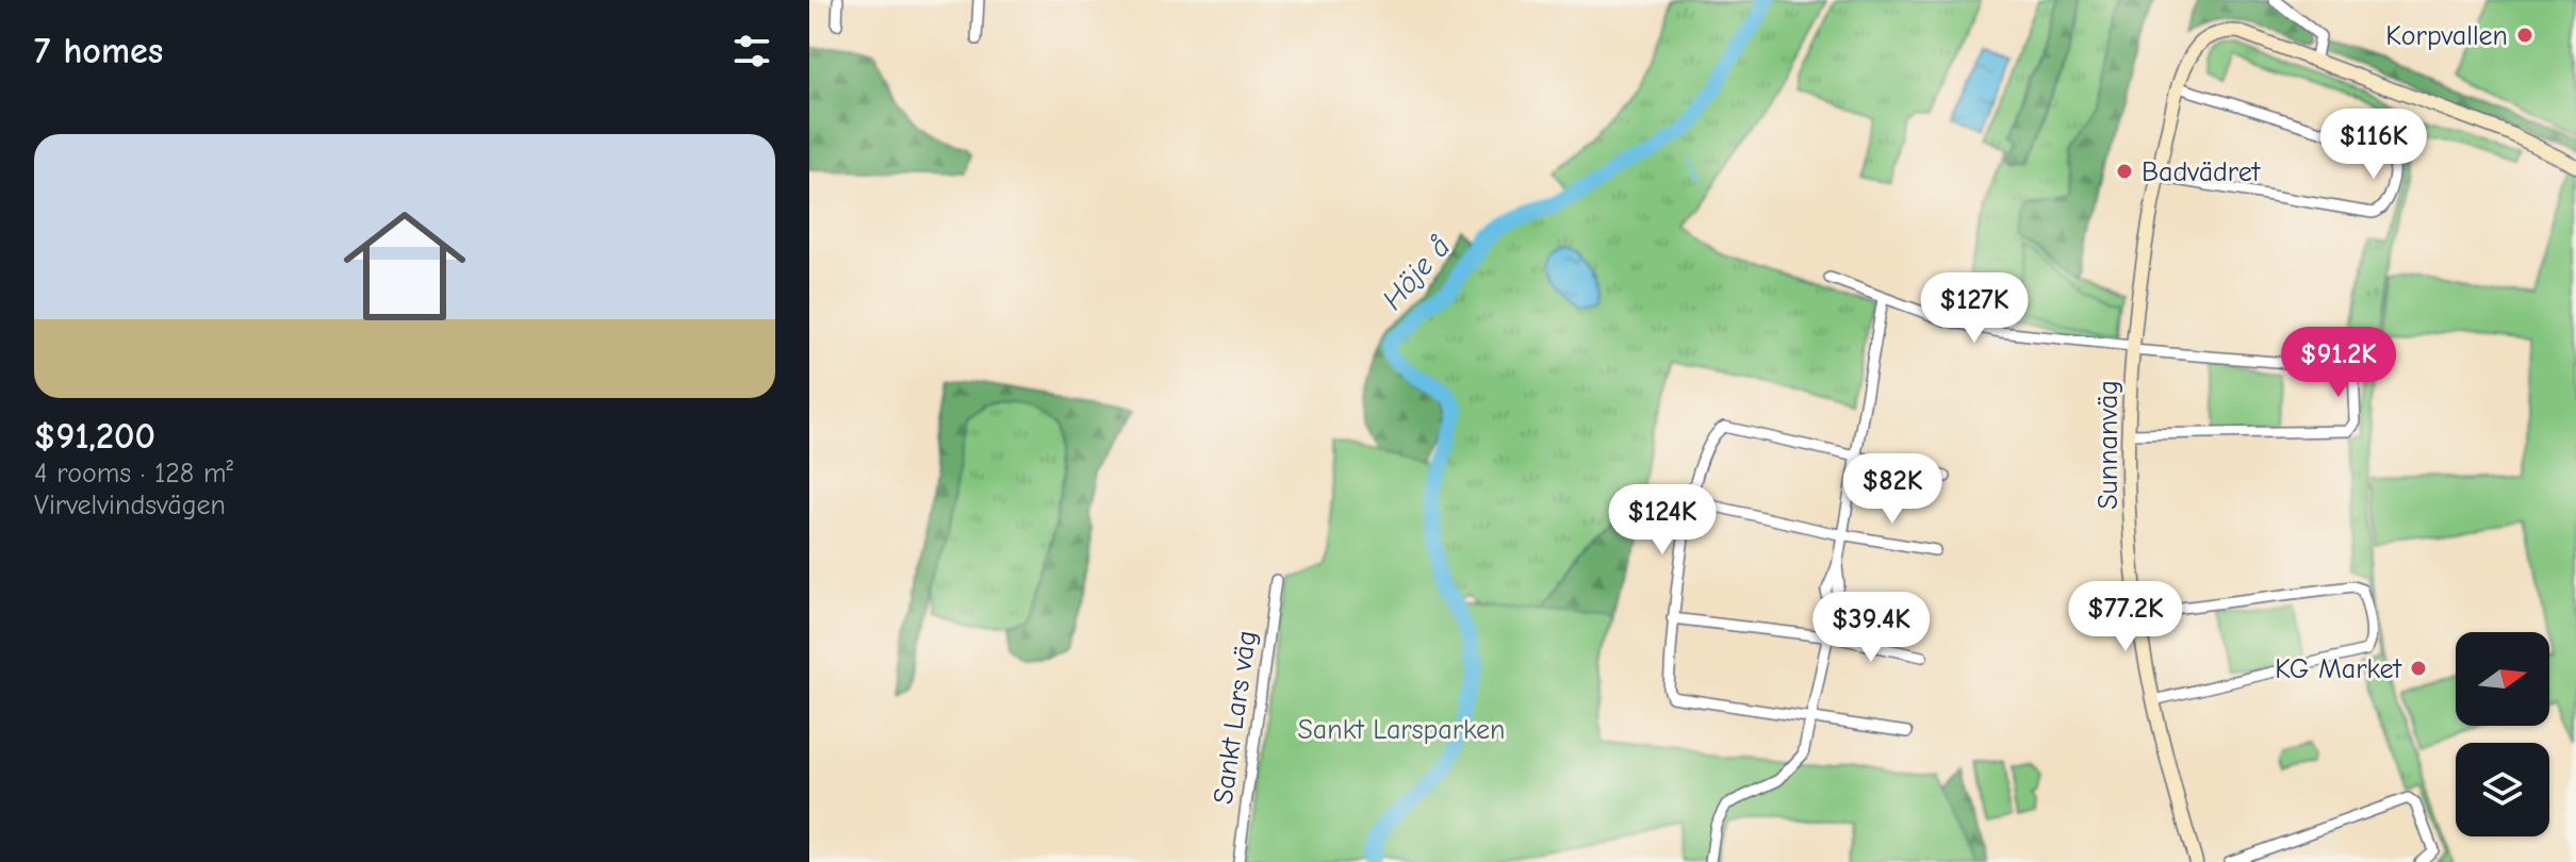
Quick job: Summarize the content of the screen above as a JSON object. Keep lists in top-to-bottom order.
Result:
{
  "streets": {
    "street": ["Sunnanväg", "Sankt Lars väg"]
  },
  "water": ["Höje å"],
  "parks": ["Sankt Larsparken"],
  "places": ["Korpvallen", "Badvädret", "KG Market"],
  "north": "right",
  "page": {
    "heading": "7 homes",
    "list": [
      {
        "name": "$91,200",
        "note": "4 rooms · 128 m² · Virvelvindsvägen"
      }
    ],
    "price": [
      "$116K",
      "$127K",
      "$91.2K",
      "$82K",
      "$124K",
      "$77.2K",
      "$39.4K"
    ]
  }
}
